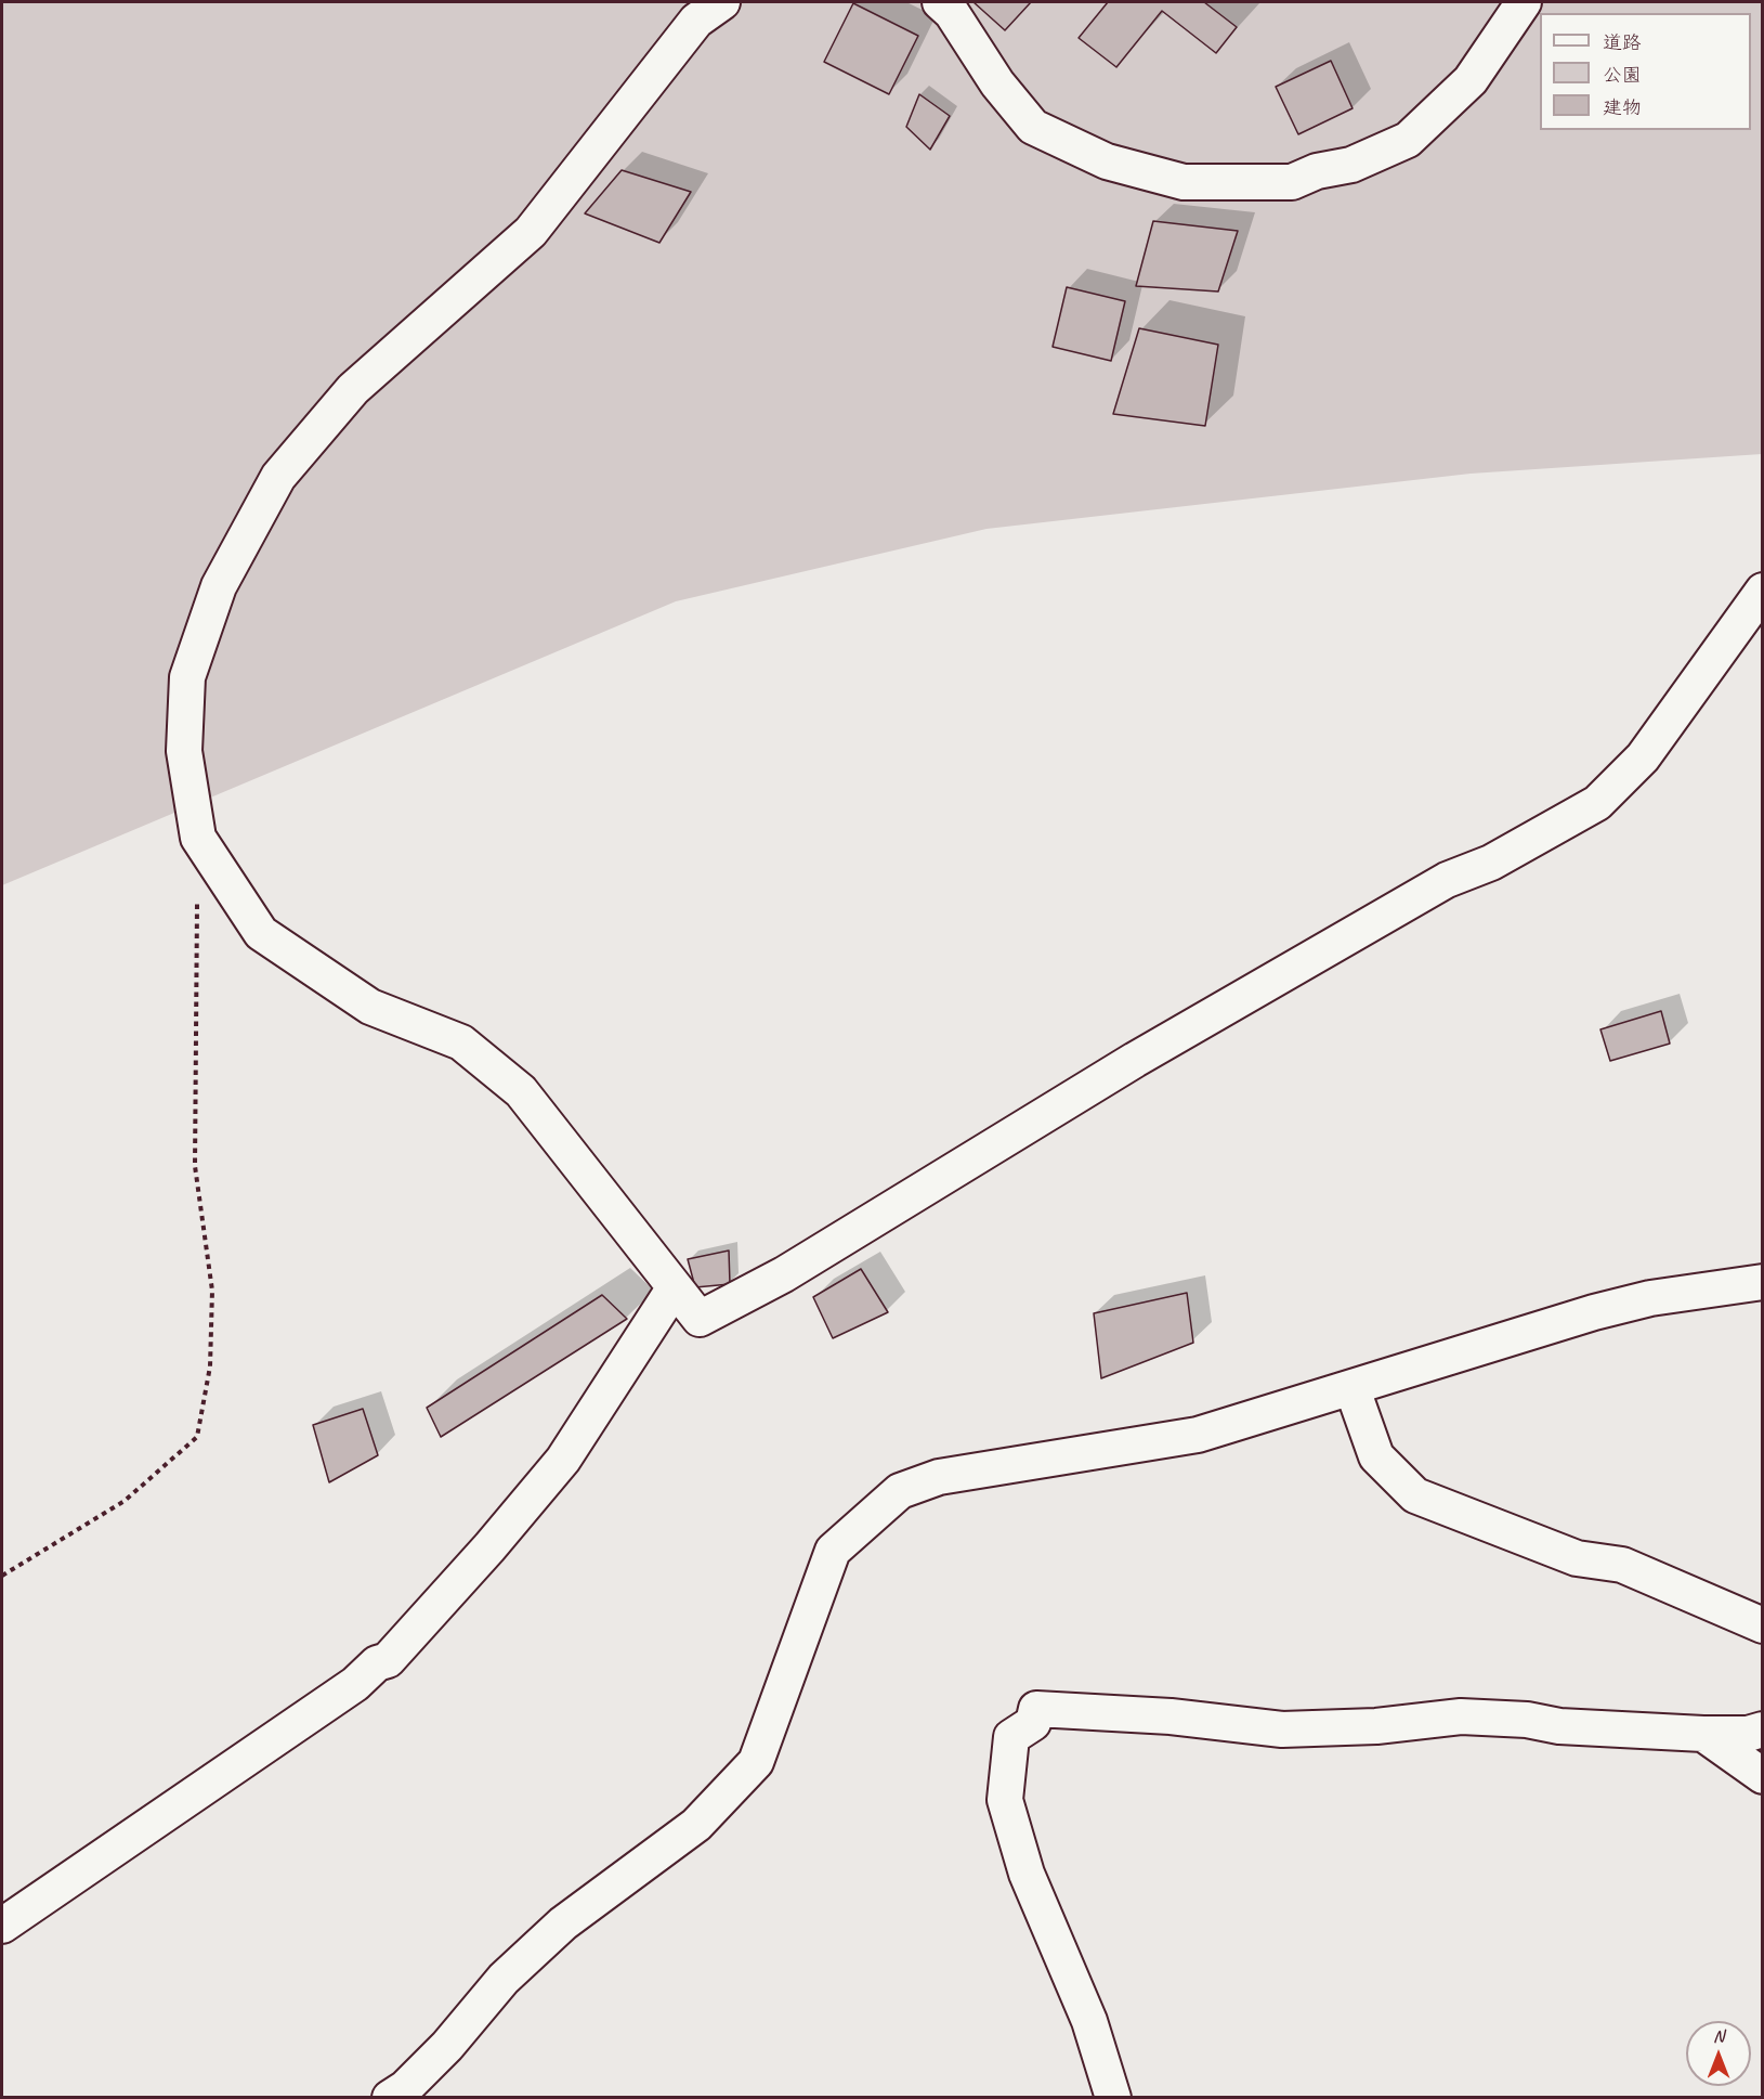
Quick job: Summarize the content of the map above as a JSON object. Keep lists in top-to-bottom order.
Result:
{
  "legend": ["道路", "公園", "建物"],
  "north": "top"
}
